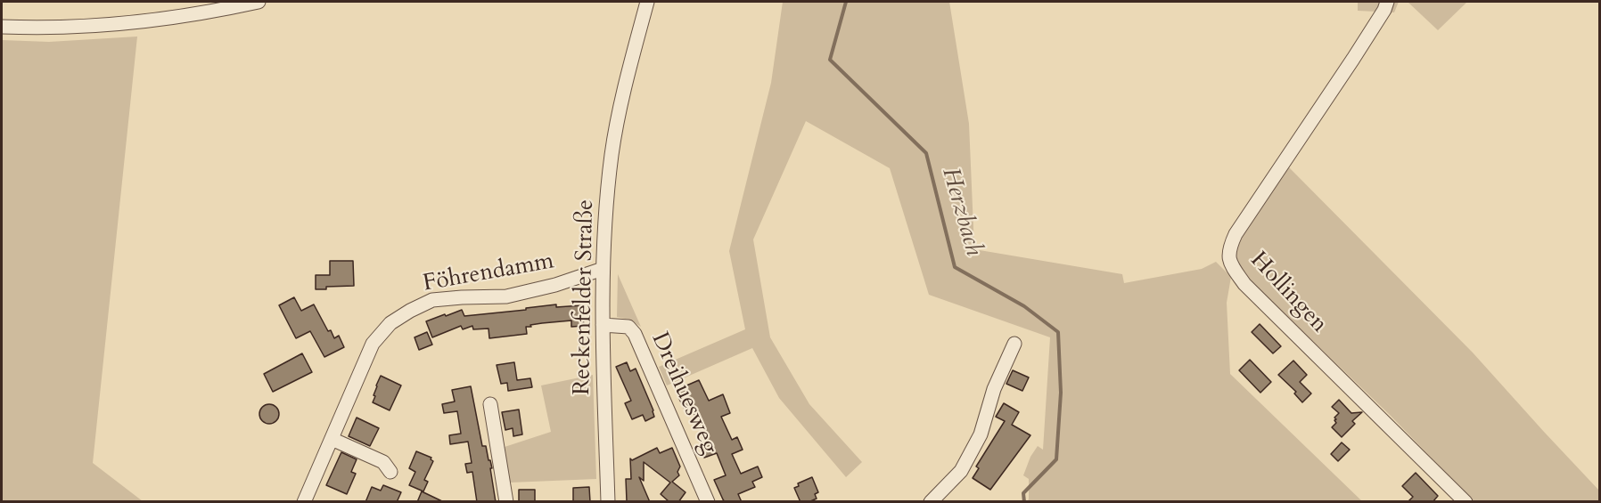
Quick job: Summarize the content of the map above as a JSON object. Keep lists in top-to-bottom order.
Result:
{
  "streets": {
    "street": [
      "Föhrendamm",
      "Hollingen",
      "Reckenfelder Straße",
      "Dreihuesweg"
    ]
  },
  "crossings": [
    ["Föhrendamm", "Reckenfelder Straße"],
    ["Reckenfelder Straße", "Dreihuesweg"]
  ],
  "water": ["Herzbach"]
}
